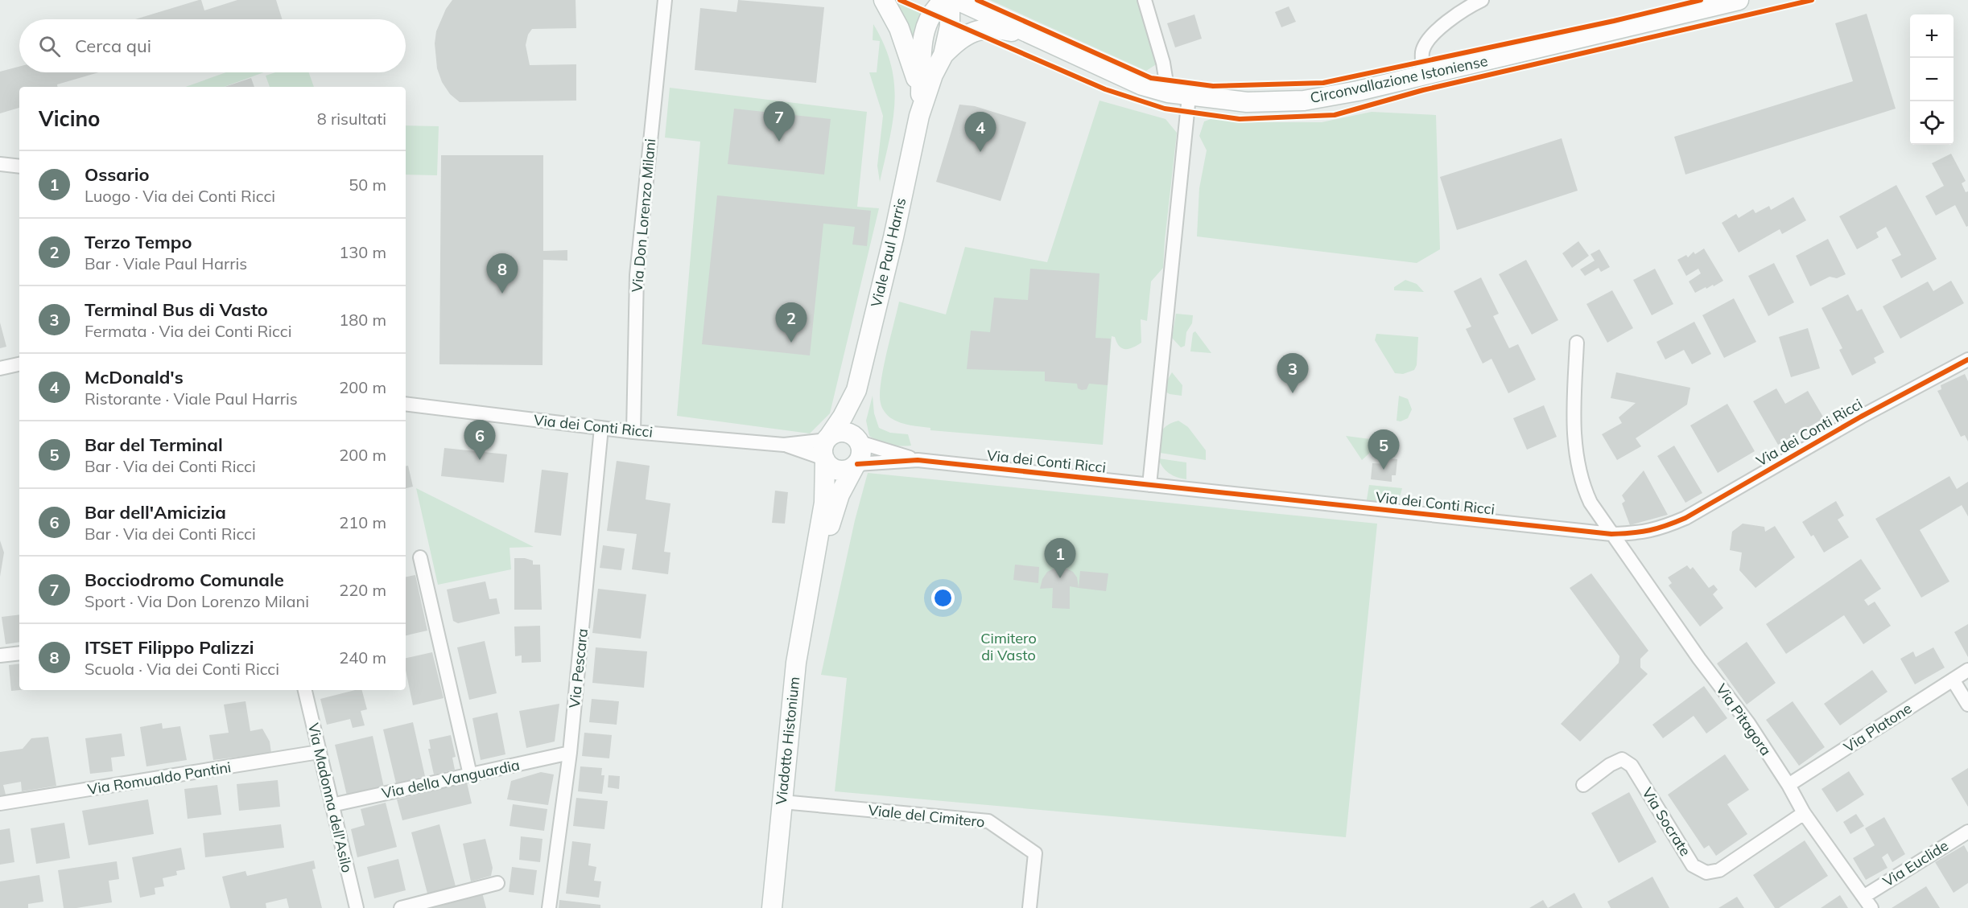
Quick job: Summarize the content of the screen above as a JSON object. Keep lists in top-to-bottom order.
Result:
{
  "streets": {
    "main road": ["Circonvallazione Istoniense", "Viale Paul Harris", "Viadotto Histonium"],
    "street": [
      "Via Don Lorenzo Milani",
      "Via dei Conti Ricci",
      "Via Pescara",
      "Via Pitagora",
      "Via Platone",
      "Via Romualdo Pantini",
      "Via della Vanguardia",
      "Via Madonna dell'Asilo",
      "Viale del Cimitero",
      "Via Socrate",
      "Via Euclide"
    ]
  },
  "crossings": [
    ["Circonvallazione Istoniense", "Viale Paul Harris"],
    ["Via Don Lorenzo Milani", "Via dei Conti Ricci"],
    ["Viale Paul Harris", "Via dei Conti Ricci"],
    ["Viale Paul Harris", "Viadotto Histonium"],
    ["Via dei Conti Ricci", "Via Pescara"],
    ["Via dei Conti Ricci", "Via Pitagora"],
    ["Via dei Conti Ricci", "Viadotto Histonium"],
    ["Via Pescara", "Via della Vanguardia"],
    ["Via Pitagora", "Via Platone"],
    ["Via Pitagora", "Via Socrate"],
    ["Via Pitagora", "Via Euclide"],
    ["Viadotto Histonium", "Viale del Cimitero"],
    ["Via Romualdo Pantini", "Via Madonna dell'Asilo"],
    ["Via della Vanguardia", "Via Madonna dell'Asilo"]
  ],
  "parks": ["Cimitero di Vasto"],
  "page": {
    "map_buttons": ["+", "−"],
    "search": "Cerca qui",
    "heading": ["Vicino", "8 risultati"],
    "pins": [
      "7",
      "4",
      "8",
      "2",
      "3",
      "6",
      "5",
      "1"
    ],
    "list": [
      {
        "mark": "1",
        "name": "Ossario",
        "note": "Luogo · Via dei Conti Ricci",
        "value": "50 m"
      },
      {
        "mark": "2",
        "name": "Terzo Tempo",
        "note": "Bar · Viale Paul Harris",
        "value": "130 m"
      },
      {
        "mark": "3",
        "name": "Terminal Bus di Vasto",
        "note": "Fermata · Via dei Conti Ricci",
        "value": "180 m"
      },
      {
        "mark": "4",
        "name": "McDonald's",
        "note": "Ristorante · Viale Paul Harris",
        "value": "200 m"
      },
      {
        "mark": "5",
        "name": "Bar del Terminal",
        "note": "Bar · Via dei Conti Ricci",
        "value": "200 m"
      },
      {
        "mark": "6",
        "name": "Bar dell'Amicizia",
        "note": "Bar · Via dei Conti Ricci",
        "value": "210 m"
      },
      {
        "mark": "7",
        "name": "Bocciodromo Comunale",
        "note": "Sport · Via Don Lorenzo Milani",
        "value": "220 m"
      },
      {
        "mark": "8",
        "name": "ITSET Filippo Palizzi",
        "note": "Scuola · Via dei Conti Ricci",
        "value": "240 m"
      }
    ]
  }
}
